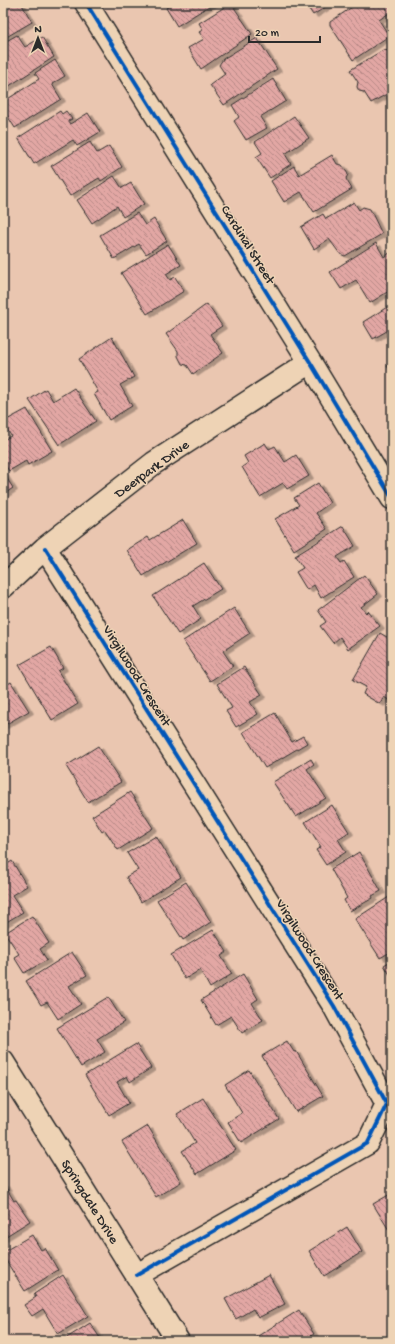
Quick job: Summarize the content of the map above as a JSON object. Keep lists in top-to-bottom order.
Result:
{
  "streets": {
    "street": [
      "Cardinal Street",
      "Deerpark Drive",
      "Virgilwood Crescent",
      "Springdale Drive"
    ]
  },
  "crossings": [
    ["Cardinal Street", "Deerpark Drive"],
    ["Deerpark Drive", "Virgilwood Crescent"],
    ["Virgilwood Crescent", "Springdale Drive"]
  ],
  "scale_bar": "20 m",
  "north": "top"
}
